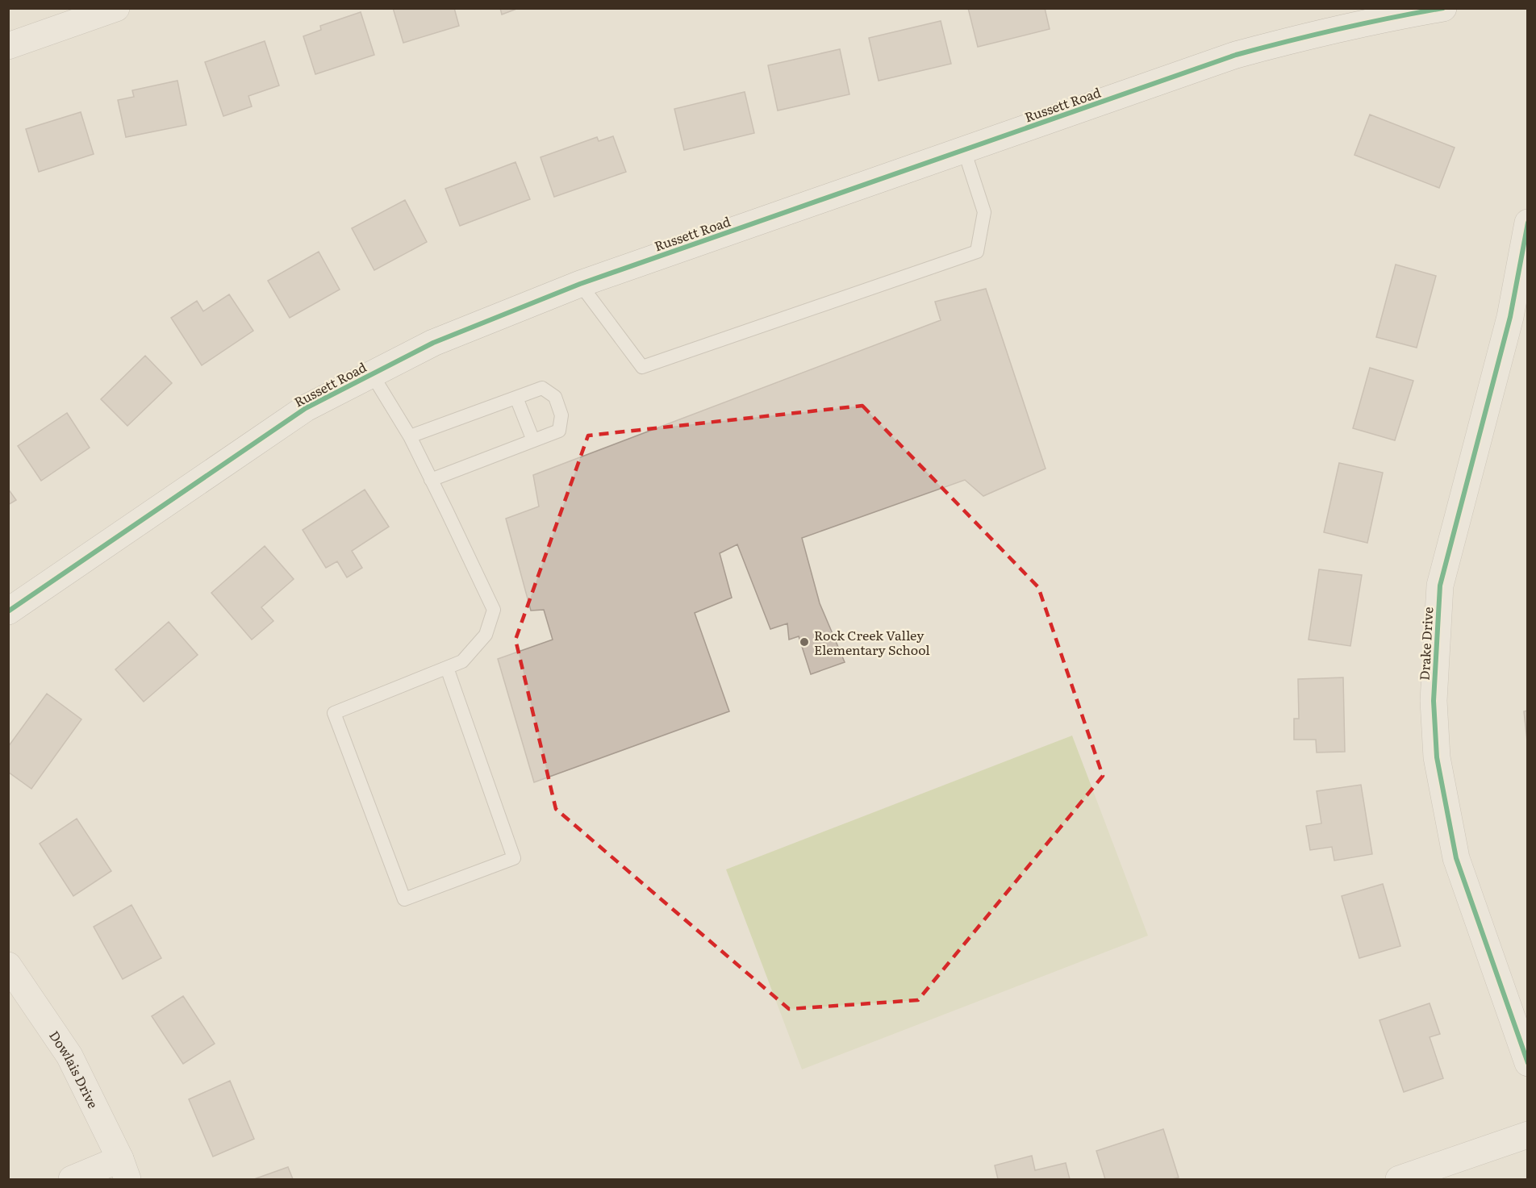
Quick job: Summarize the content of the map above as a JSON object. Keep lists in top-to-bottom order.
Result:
{
  "streets": {
    "street": ["Russett Road", "Drake Drive", "Dowlais Drive"]
  },
  "places": ["Rock Creek Valley Elementary School"]
}
